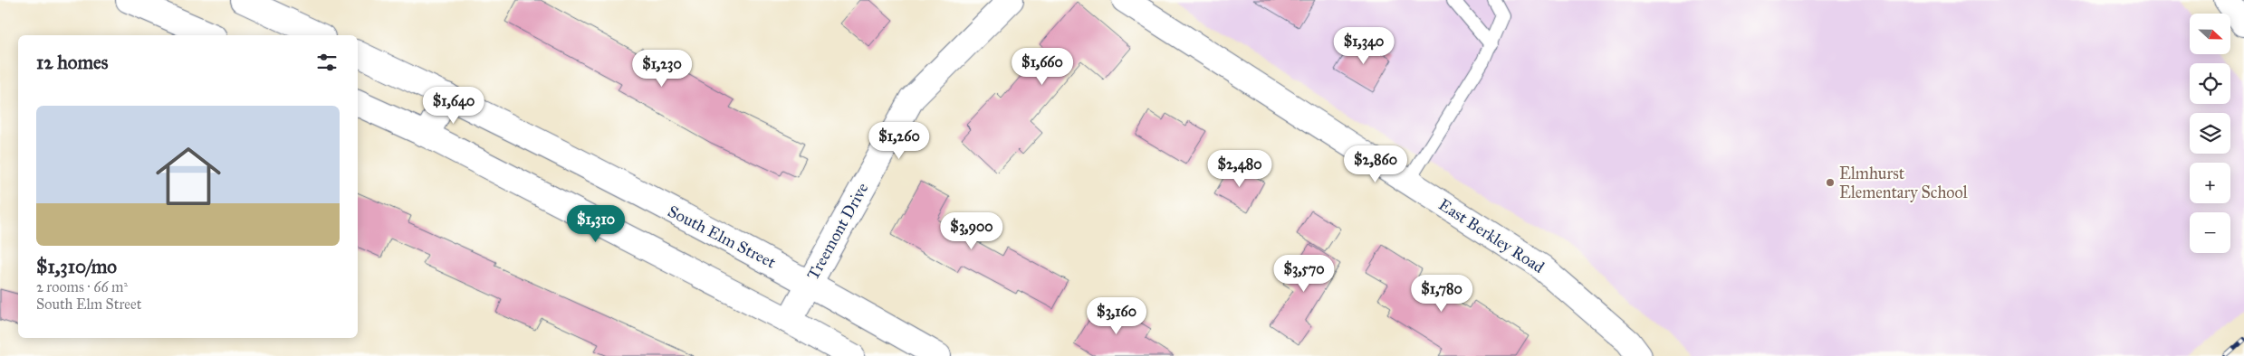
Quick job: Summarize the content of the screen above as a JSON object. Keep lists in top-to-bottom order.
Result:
{
  "streets": {
    "street": ["Treemont Drive", "East Berkley Road", "South Elm Street"]
  },
  "crossings": [
    ["Treemont Drive", "South Elm Street"]
  ],
  "places": ["Elmhurst Elementary School"],
  "north": "right",
  "page": {
    "map_buttons": ["+", "−"],
    "price": [
      "$1,340",
      "$1,660",
      "$1,230",
      "$1,640",
      "$1,260",
      "$2,860",
      "$2,480",
      "$1,310",
      "$3,900",
      "$3,570",
      "$1,780",
      "$3,160"
    ],
    "heading": "12 homes",
    "list": [
      {
        "name": "$1,310/mo",
        "note": "2 rooms · 66 m² · South Elm Street"
      }
    ]
  }
}
